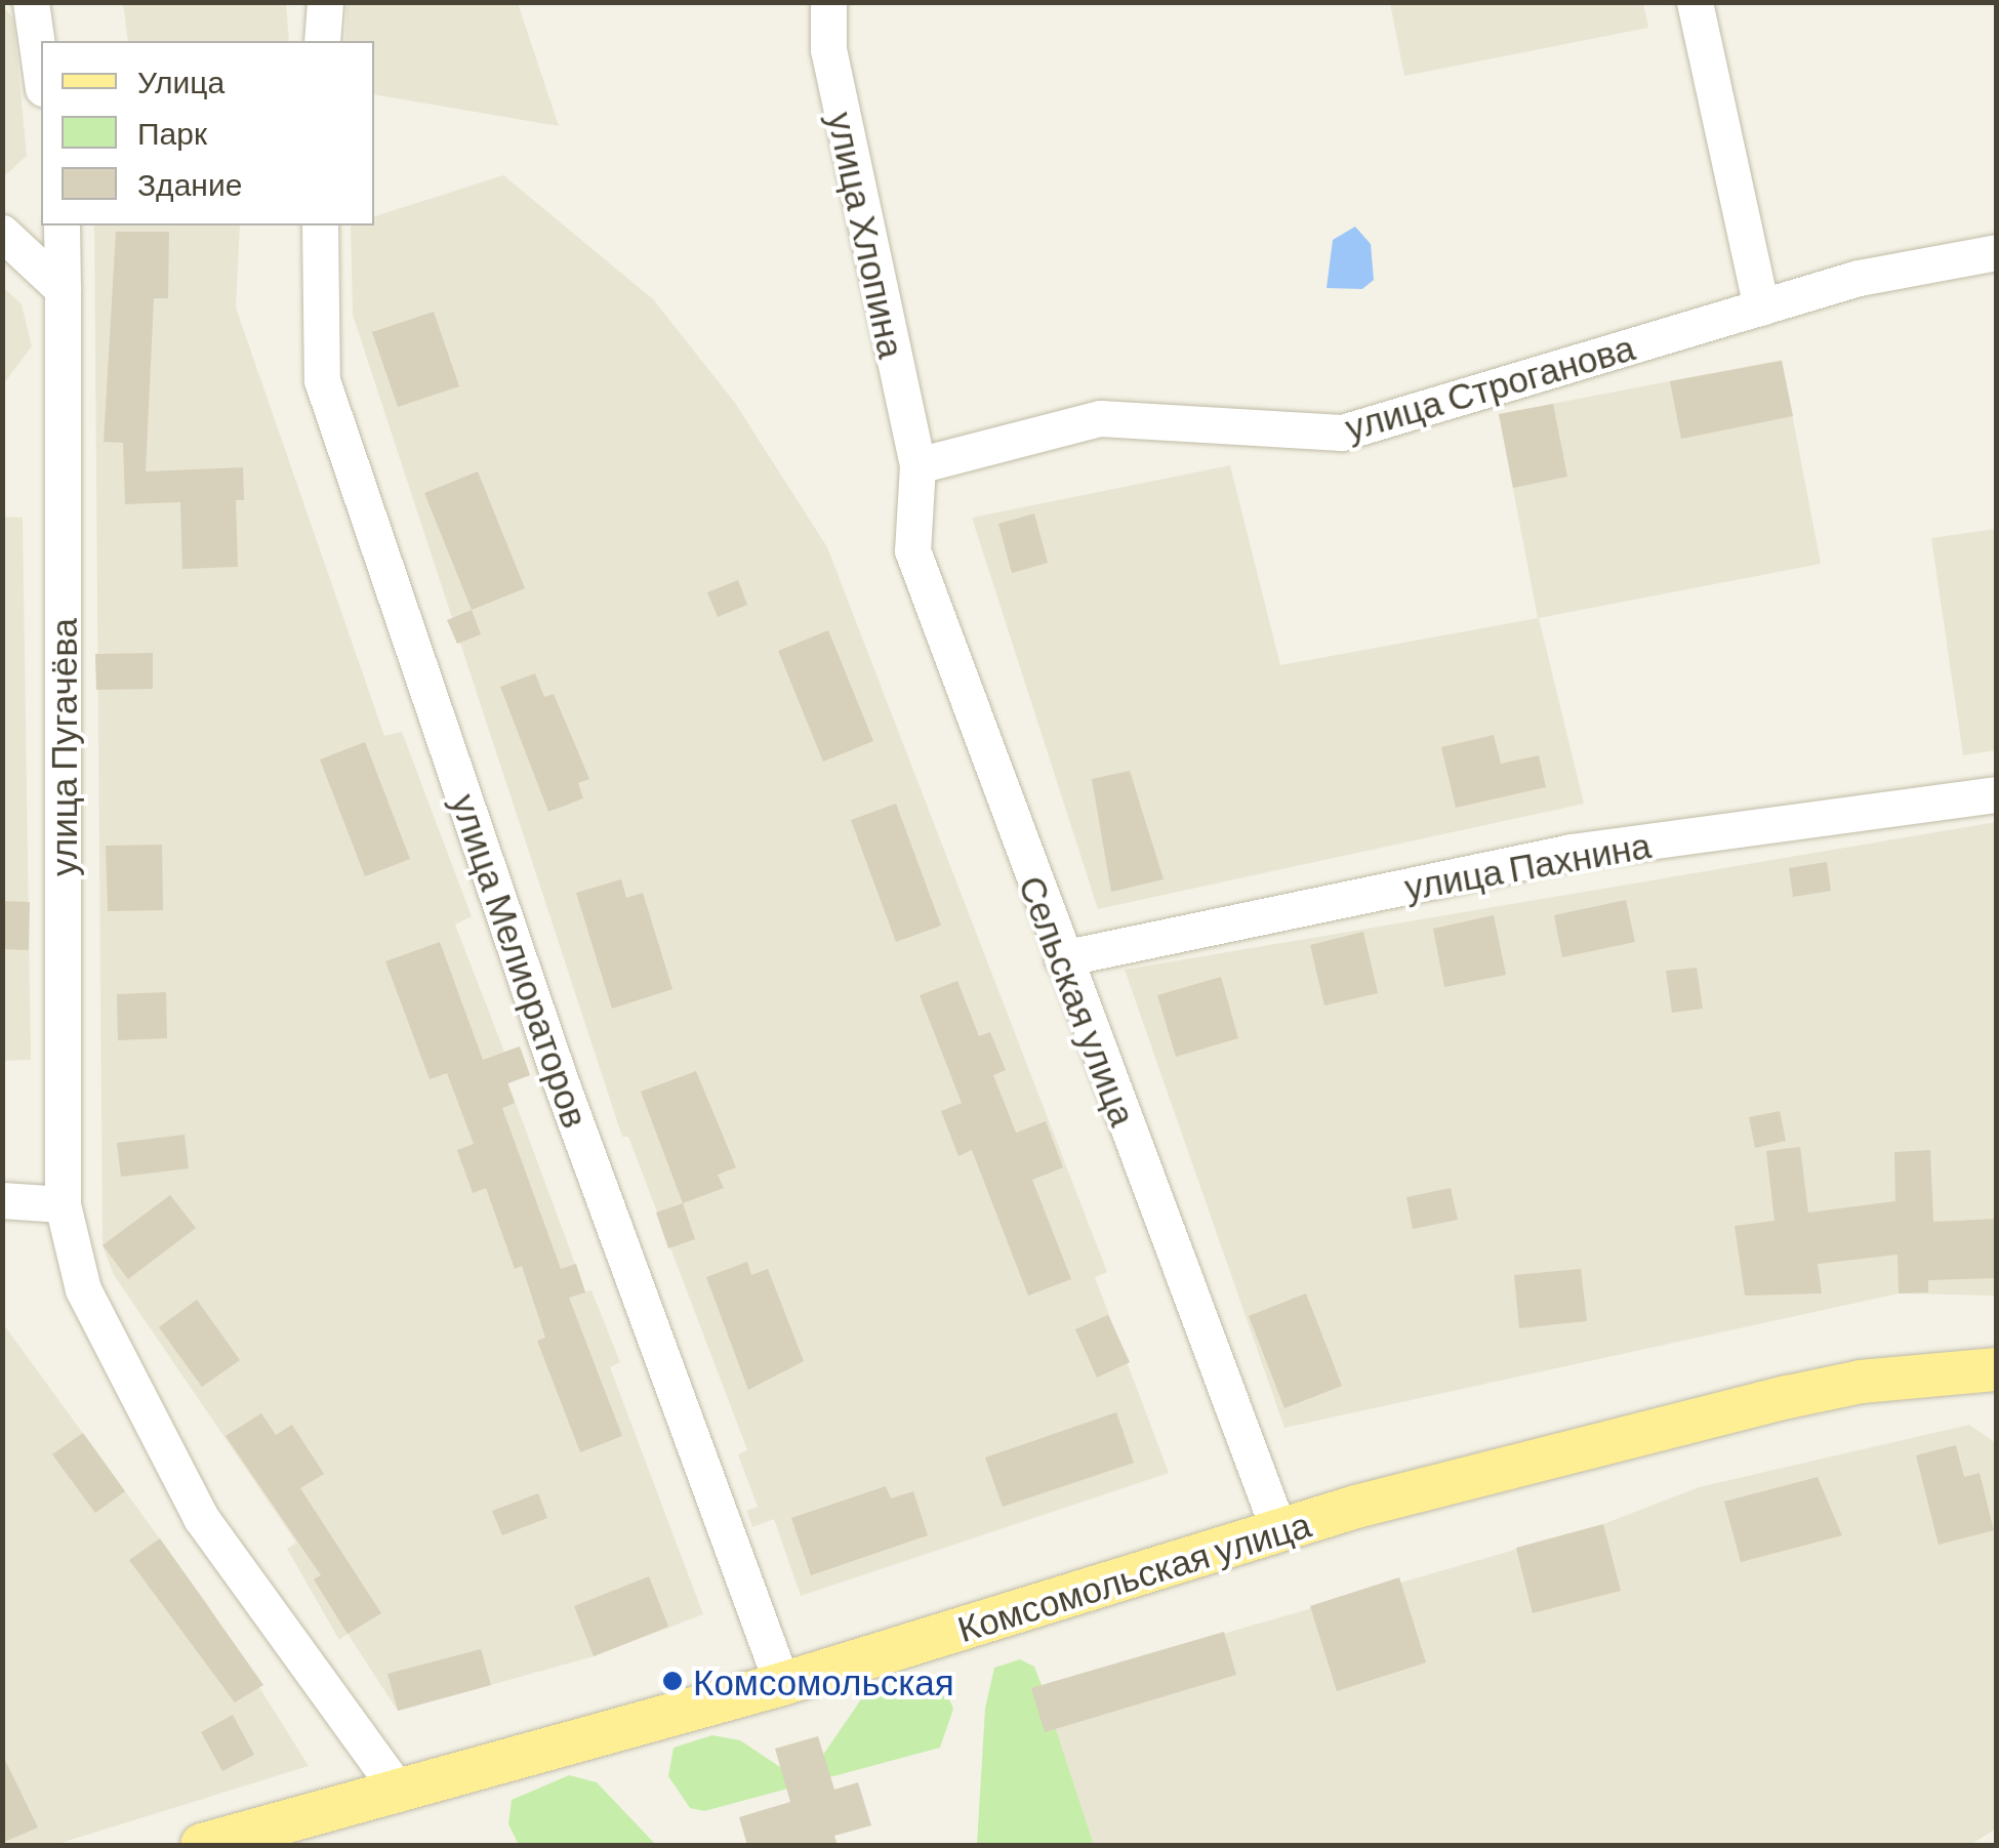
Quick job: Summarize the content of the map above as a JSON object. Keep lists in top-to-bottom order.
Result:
{
  "streets": {
    "main road": ["Комсомольская улица"],
    "street": [
      "улица Хлопина",
      "улица Строганова",
      "улица Пугачёва",
      "улица Пахнина",
      "улица Мелиораторов",
      "Сельская улица"
    ]
  },
  "crossings": [
    ["улица Хлопина", "улица Строганова"],
    ["улица Хлопина", "Сельская улица"],
    ["улица Строганова", "Сельская улица"],
    ["улица Пугачёва", "Комсомольская улица"],
    ["улица Пахнина", "Сельская улица"],
    ["улица Мелиораторов", "Комсомольская улица"],
    ["Сельская улица", "Комсомольская улица"]
  ],
  "places": ["Комсомольская"],
  "legend": ["Улица", "Парк", "Здание"]
}
